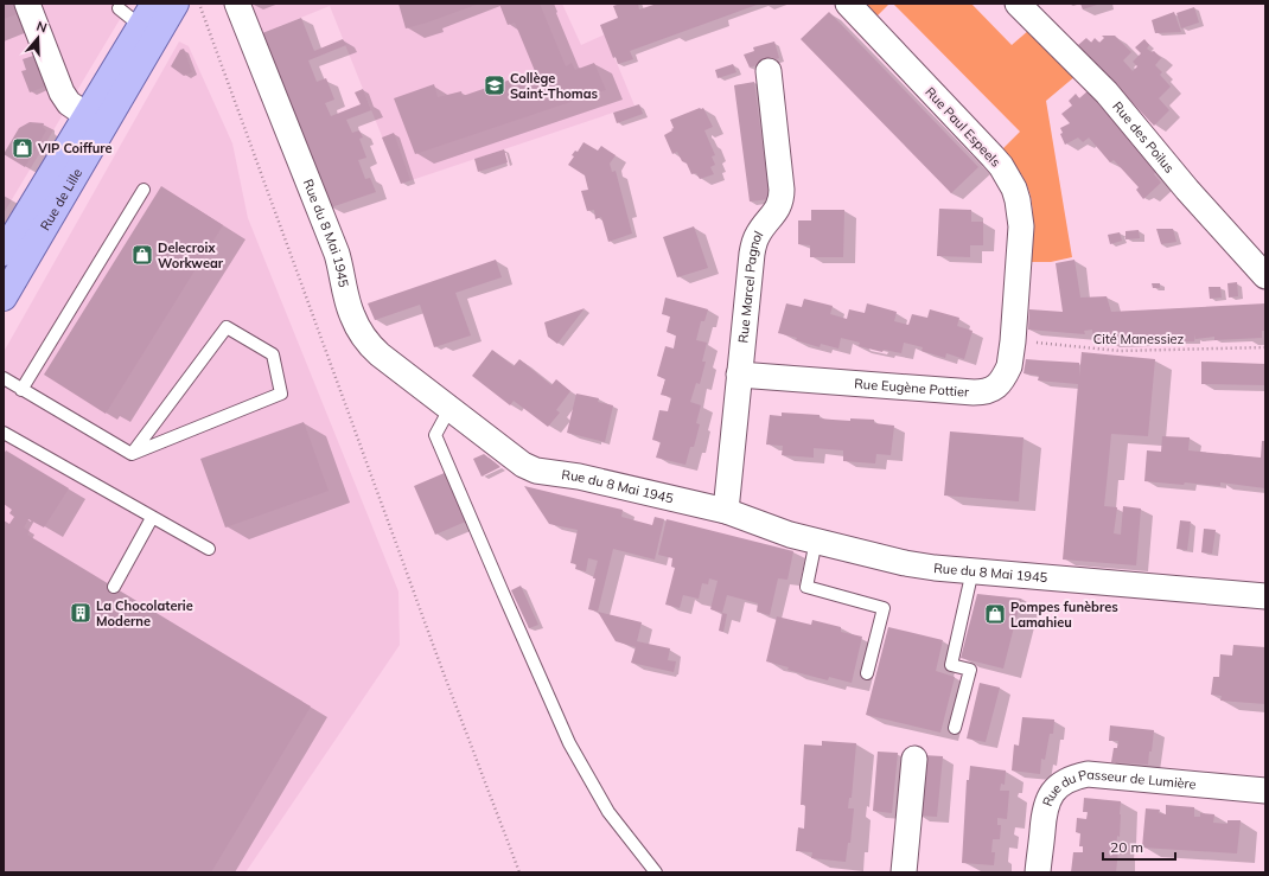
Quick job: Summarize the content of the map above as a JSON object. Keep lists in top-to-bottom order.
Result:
{
  "streets": {
    "main road": ["Rue de Lille"],
    "street": [
      "Rue Paul Espeels",
      "Rue des Poilus",
      "Rue du 8 Mai 1945",
      "Rue Marcel Pagnol",
      "Rue Eugène Pottier",
      "Rue du Passeur de Lumière"
    ],
    "path": ["Cité Manessiez"]
  },
  "crossings": [
    ["Rue Paul Espeels", "Rue Eugène Pottier"],
    ["Rue du 8 Mai 1945", "Rue Marcel Pagnol"],
    ["Rue Marcel Pagnol", "Rue Eugène Pottier"],
    ["Cité Manessiez", "Rue Eugène Pottier"]
  ],
  "places": {
    "school or university": ["Collège Saint-Thomas"],
    "shop": ["VIP Coiffure", "Delecroix Workwear", "Pompes funèbres Lamahieu"],
    "building": ["La Chocolaterie Moderne"]
  },
  "scale_bar": "20 m",
  "north": "top"
}
